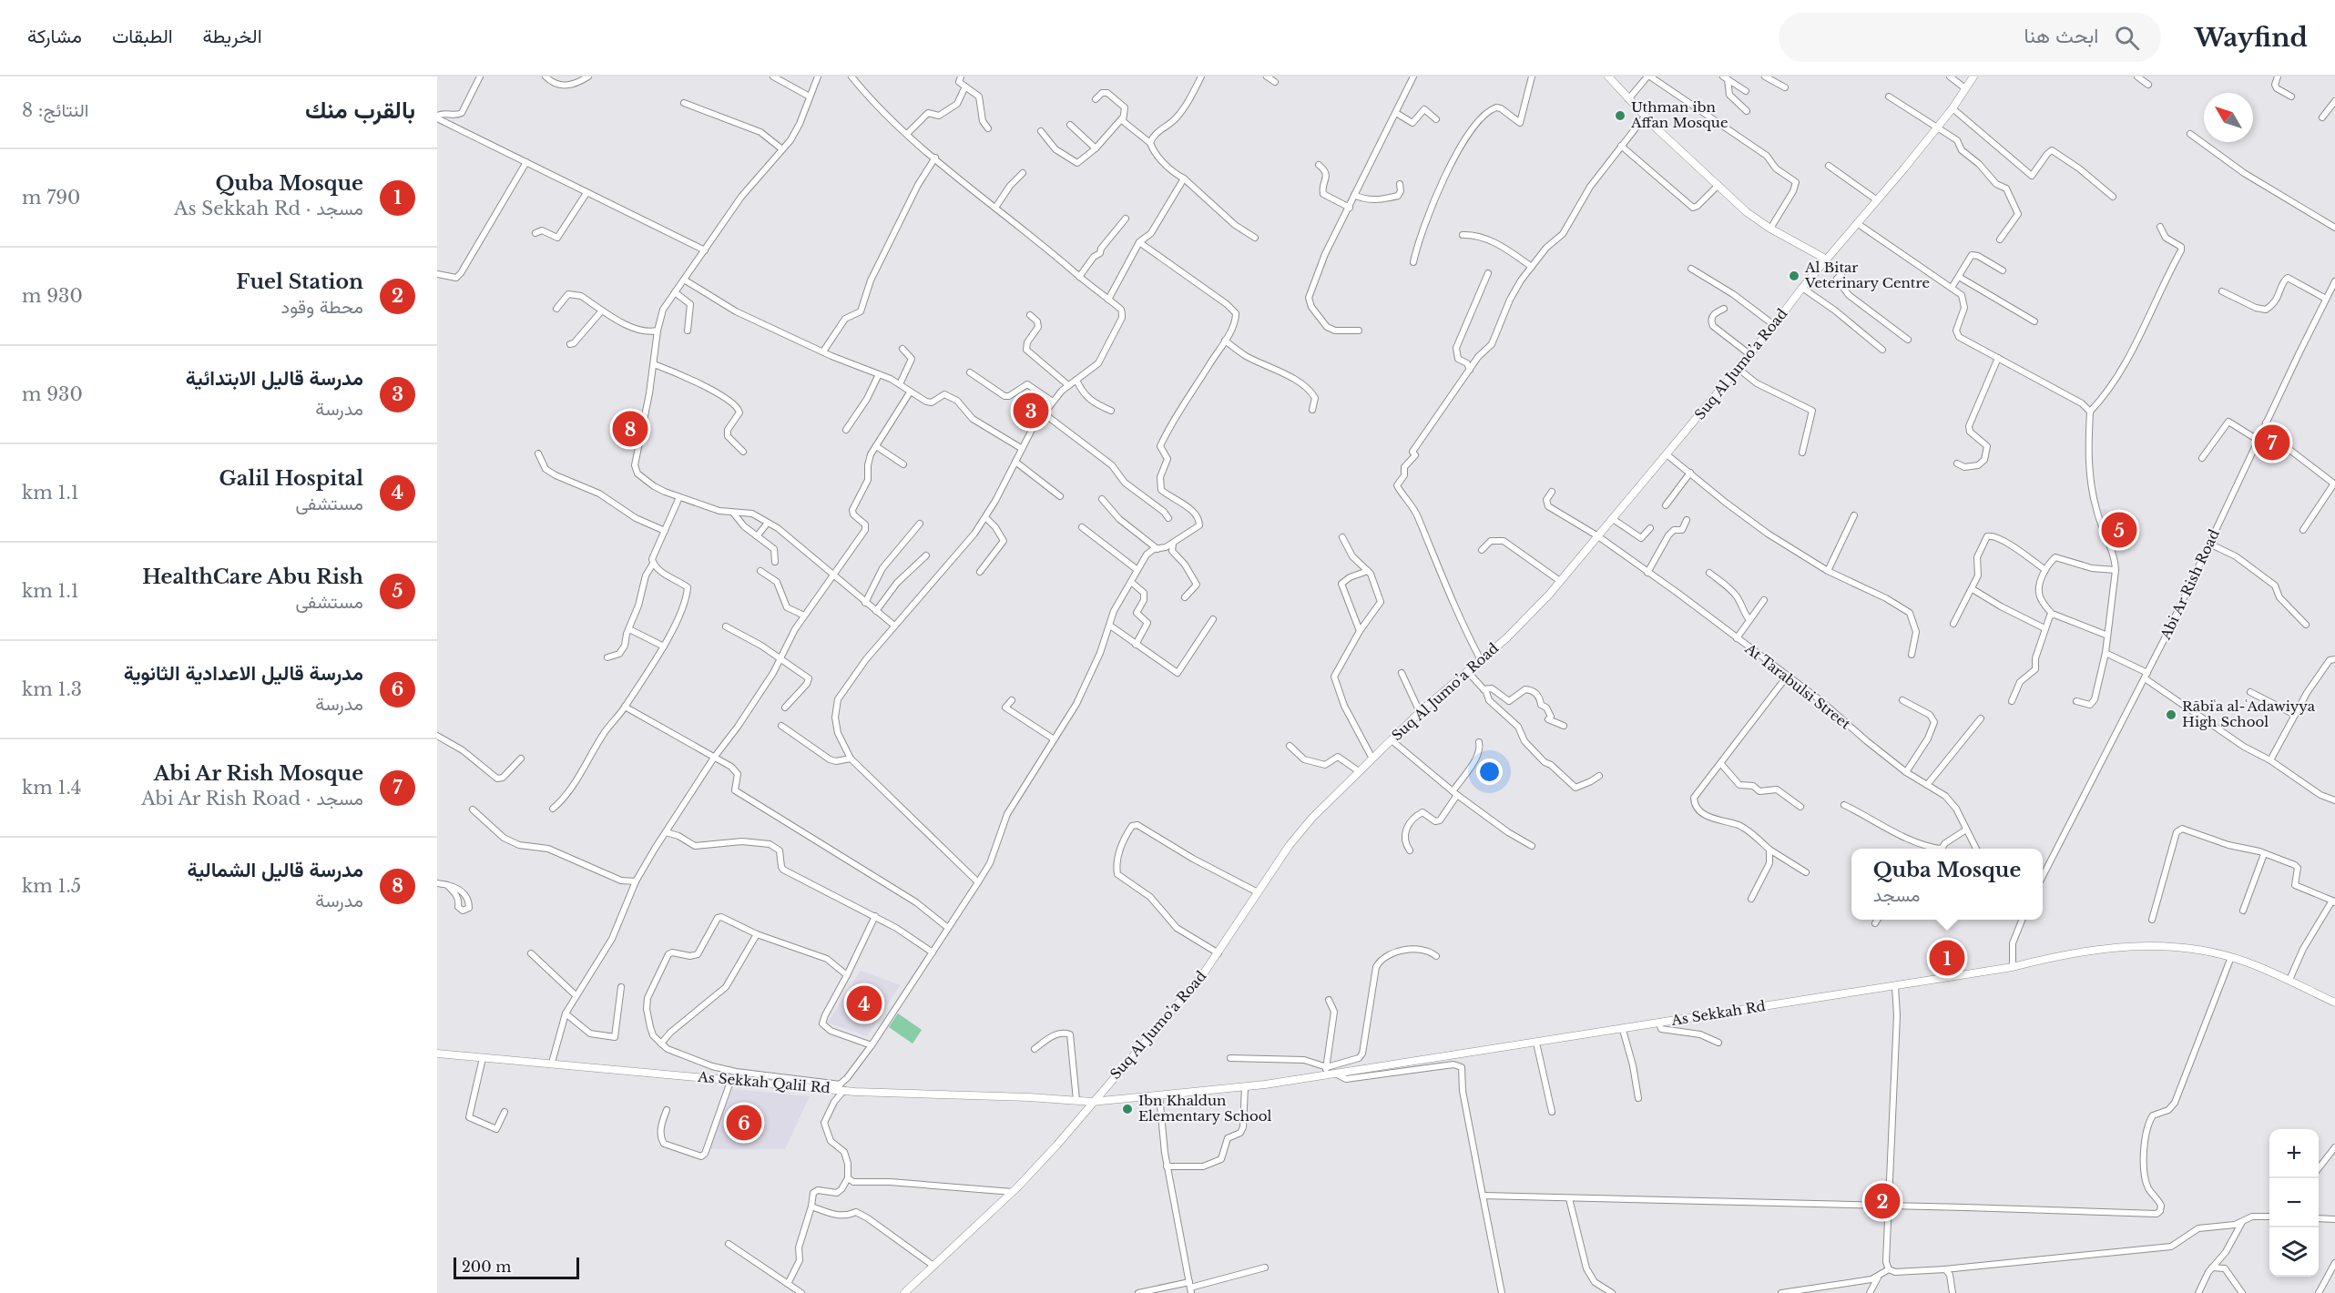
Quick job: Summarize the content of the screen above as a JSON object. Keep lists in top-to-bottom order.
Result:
{
  "streets": {
    "main road": ["Suq Al Jumo’a Road", "As Sekkah Rd", "As Sekkah Qalil Rd"],
    "street": ["Abi Ar Rish Road", "At Tarabulsi Street"]
  },
  "crossings": [
    ["Suq Al Jumo’a Road", "At Tarabulsi Street"],
    ["Suq Al Jumo’a Road", "As Sekkah Rd"],
    ["Suq Al Jumo’a Road", "As Sekkah Qalil Rd"],
    ["As Sekkah Rd", "As Sekkah Qalil Rd"]
  ],
  "places": [
    "Uthman ibn Affan Mosque",
    "Al Bitar Veterinary Centre",
    "Rābiʿa al-ʿAdawiyya High School",
    "Ibn Khaldun Elementary School"
  ],
  "scale_bar": "200 m",
  "north": "top left",
  "page": {
    "header": "Wayfind",
    "search": "ابحث هنا",
    "nav": ["الخريطة", "الطبقات", "مشاركة"],
    "heading": ["بالقرب منك", "النتائج: 8"],
    "list": [
      {
        "mark": "1",
        "name": "Quba Mosque",
        "note": "مسجد · As Sekkah Rd",
        "value": "790 m"
      },
      {
        "mark": "2",
        "name": "Fuel Station",
        "note": "محطة وقود",
        "value": "930 m"
      },
      {
        "mark": "3",
        "name": "مدرسة قاليل الابتدائية",
        "note": "مدرسة",
        "value": "930 m"
      },
      {
        "mark": "4",
        "name": "Galil Hospital",
        "note": "مستشفى",
        "value": "1.1 km"
      },
      {
        "mark": "5",
        "name": "HealthCare Abu Rish",
        "note": "مستشفى",
        "value": "1.1 km"
      },
      {
        "mark": "6",
        "name": "مدرسة قاليل الاعدادية الثانوية",
        "note": "مدرسة",
        "value": "1.3 km"
      },
      {
        "mark": "7",
        "name": "Abi Ar Rish Mosque",
        "note": "مسجد · Abi Ar Rish Road",
        "value": "1.4 km"
      },
      {
        "mark": "8",
        "name": "مدرسة قاليل الشمالية",
        "note": "مدرسة",
        "value": "1.5 km"
      }
    ],
    "pins": [
      "3",
      "8",
      "7",
      "5",
      "1",
      "4",
      "6",
      "2"
    ],
    "popup": ["Quba Mosque", "مسجد"],
    "map_buttons": ["+", "−"],
    "scale": "200 m"
  }
}
